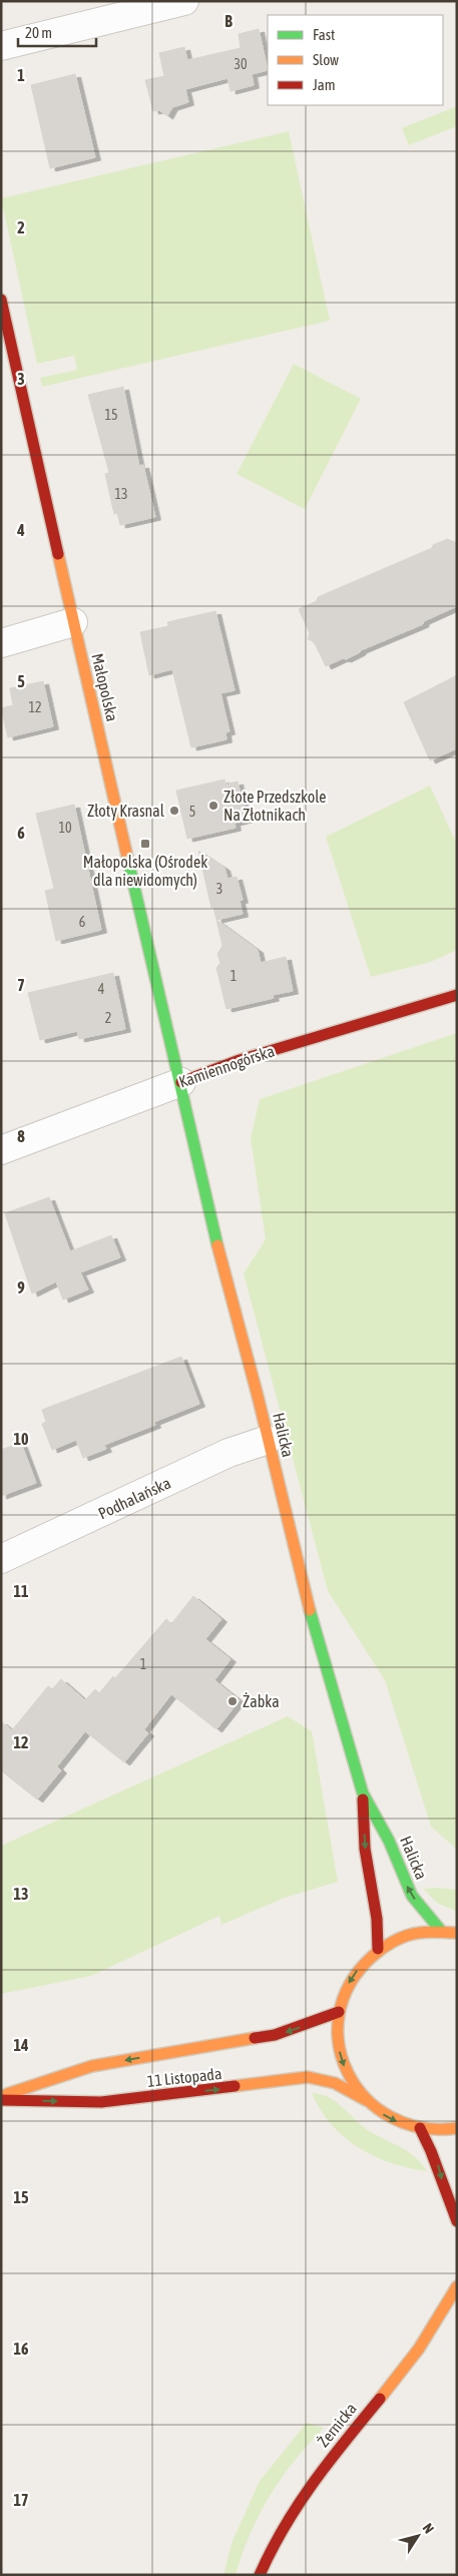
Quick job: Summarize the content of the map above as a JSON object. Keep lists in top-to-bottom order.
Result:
{
  "streets": {
    "street": [
      "Małopolska",
      "Kamiennogórska",
      "Halicka",
      "Podhalańska",
      "11 Listopada",
      "Żernicka"
    ]
  },
  "crossings": [
    ["Małopolska", "Kamiennogórska"],
    ["Małopolska", "Halicka"],
    ["Kamiennogórska", "Halicka"],
    ["Halicka", "Podhalańska"]
  ],
  "places": {
    "other": ["Złote Przedszkole Na Złotnikach", "Złoty Krasnal", "Żabka"],
    "transit": ["Małopolska (Ośrodek dla niewidomych)"]
  },
  "house_numbers": [
    "30",
    "15",
    "13",
    "12",
    "5",
    "10",
    "3",
    "6",
    "1",
    "4",
    "2",
    "1"
  ],
  "legend": ["Fast", "Slow", "Jam"],
  "scale_bar": "20 m",
  "north": "top right",
  "grid": {
    "columns": ["B"],
    "rows": [
      "1",
      "2",
      "3",
      "4",
      "5",
      "6",
      "7",
      "8",
      "9",
      "10",
      "11",
      "12",
      "13",
      "14",
      "15",
      "16",
      "17"
    ]
  }
}
